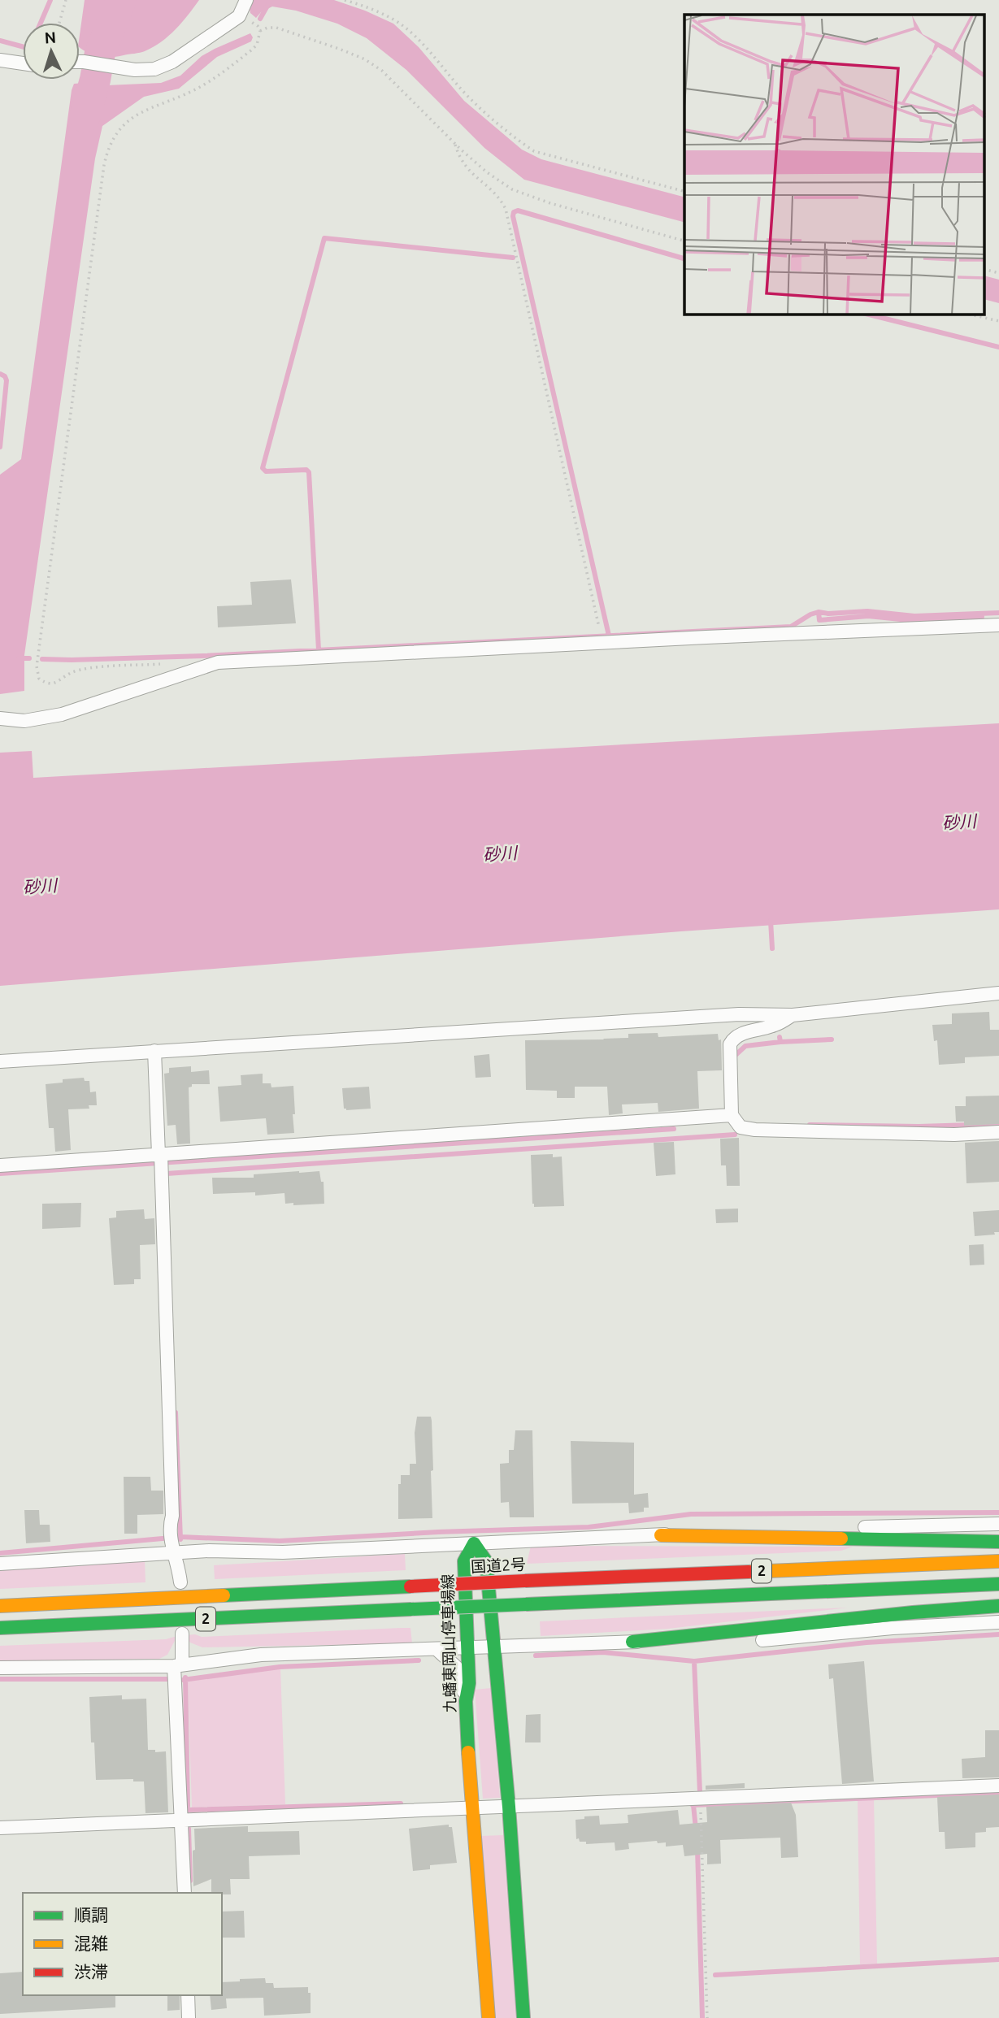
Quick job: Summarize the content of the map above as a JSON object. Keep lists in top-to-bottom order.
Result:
{
  "streets": {
    "main road": ["国道2号", "2", "九蟠東岡山停車場線"]
  },
  "water": ["砂川"],
  "legend": ["順調", "混雑", "渋滞"],
  "north": "top"
}
